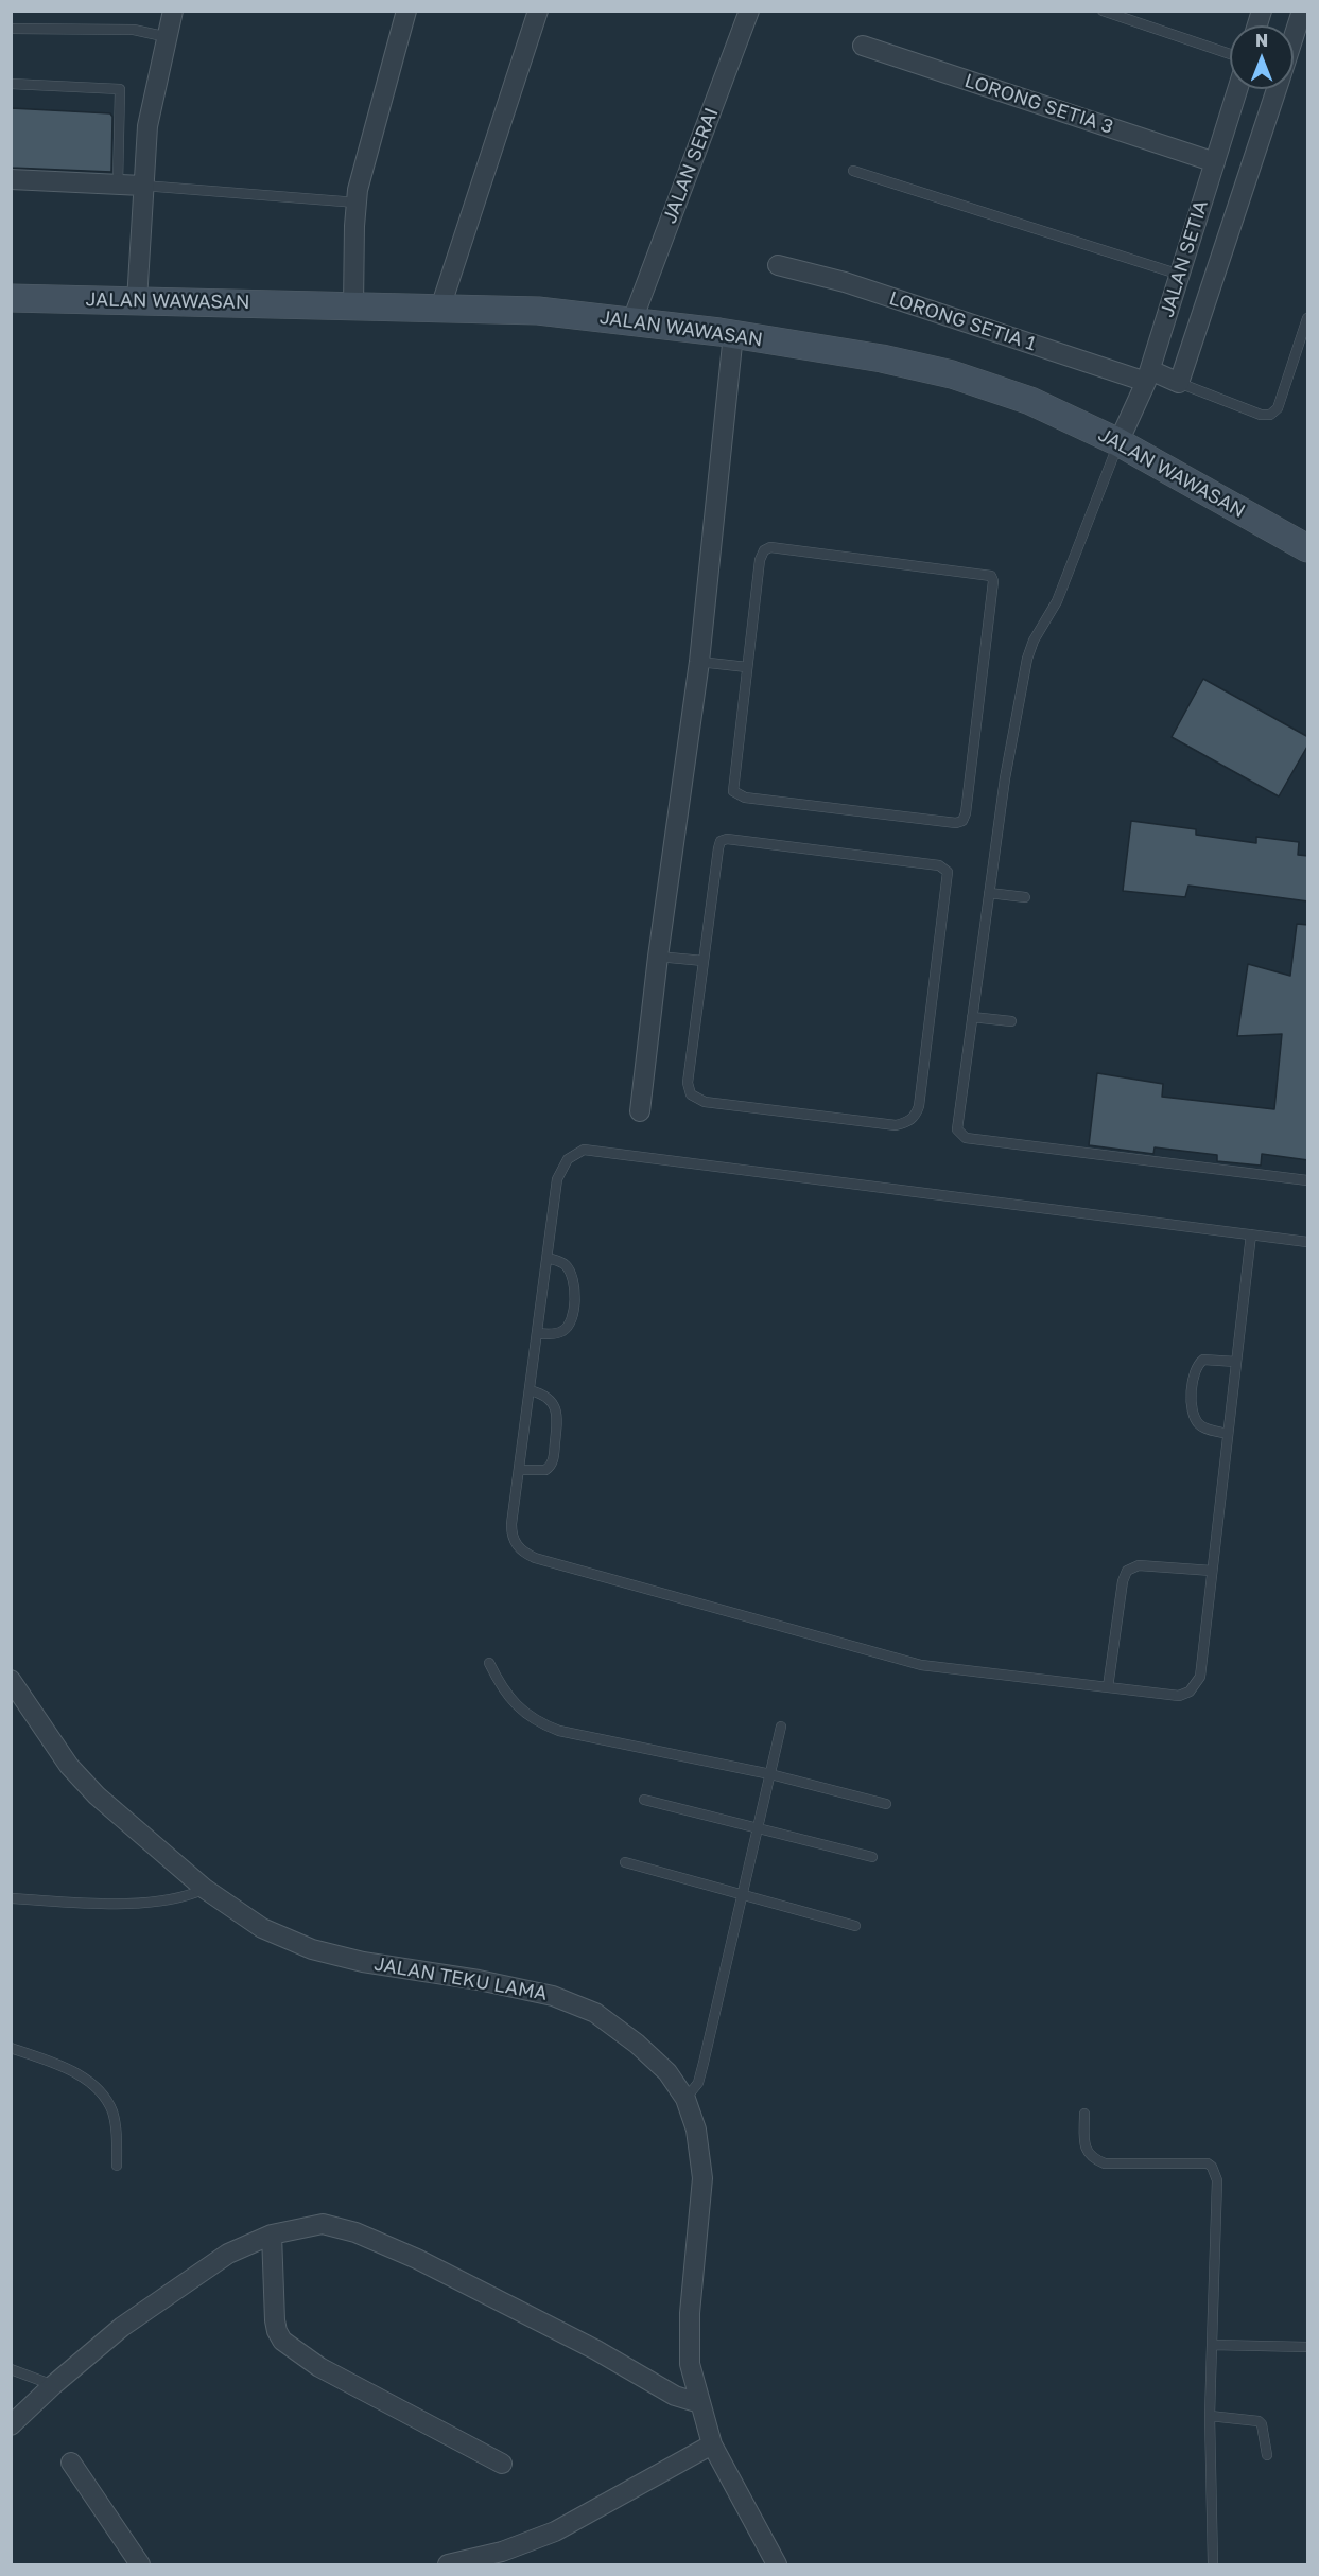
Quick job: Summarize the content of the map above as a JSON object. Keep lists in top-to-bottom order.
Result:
{
  "streets": {
    "street": [
      "LORONG SETIA 3",
      "JALAN SERAI",
      "JALAN SETIA",
      "JALAN WAWASAN",
      "LORONG SETIA 1",
      "JALAN TEKU LAMA"
    ]
  },
  "crossings": [
    ["LORONG SETIA 3", "JALAN SETIA"],
    ["JALAN SERAI", "JALAN WAWASAN"],
    ["JALAN SETIA", "JALAN WAWASAN"],
    ["JALAN SETIA", "LORONG SETIA 1"]
  ],
  "north": "top"
}
